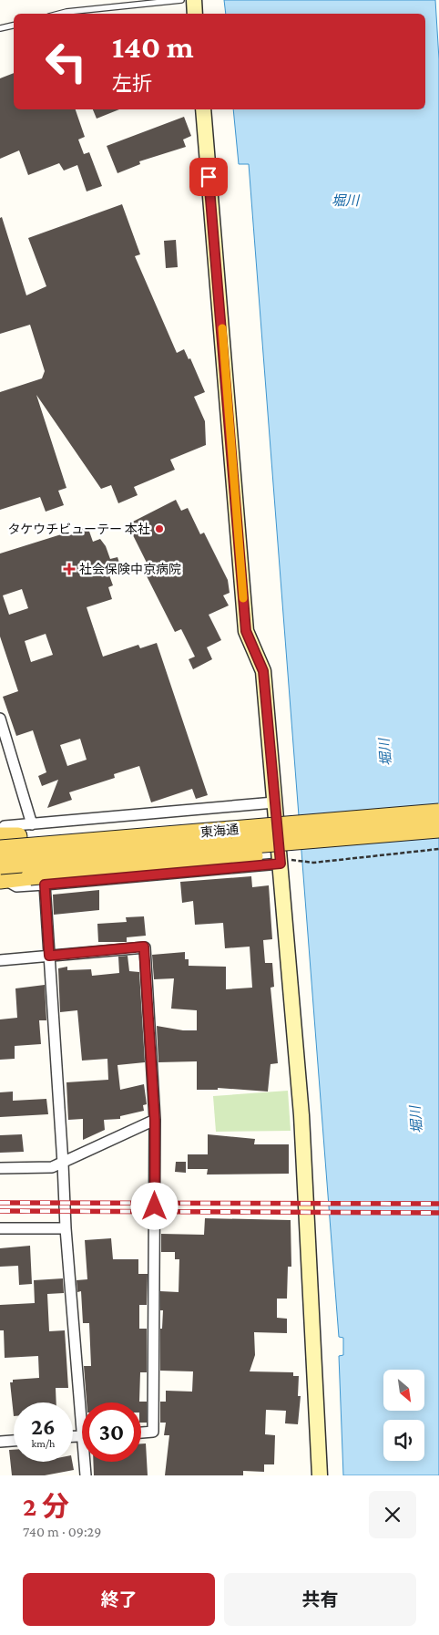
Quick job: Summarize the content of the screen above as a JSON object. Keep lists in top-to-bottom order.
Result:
{
  "streets": {
    "main road": ["東海通"]
  },
  "water": ["堀川"],
  "places": {
    "other": ["タケウチビューテー 本社"],
    "health": ["社会保険中京病院"]
  },
  "north": "bottom right",
  "page": {
    "turn": ["140 m", "左折"],
    "speed": "26 km/h",
    "limit": "30",
    "heading": ["2 分", "740 m · 09:29"],
    "buttons": ["終了", "共有"]
  }
}
